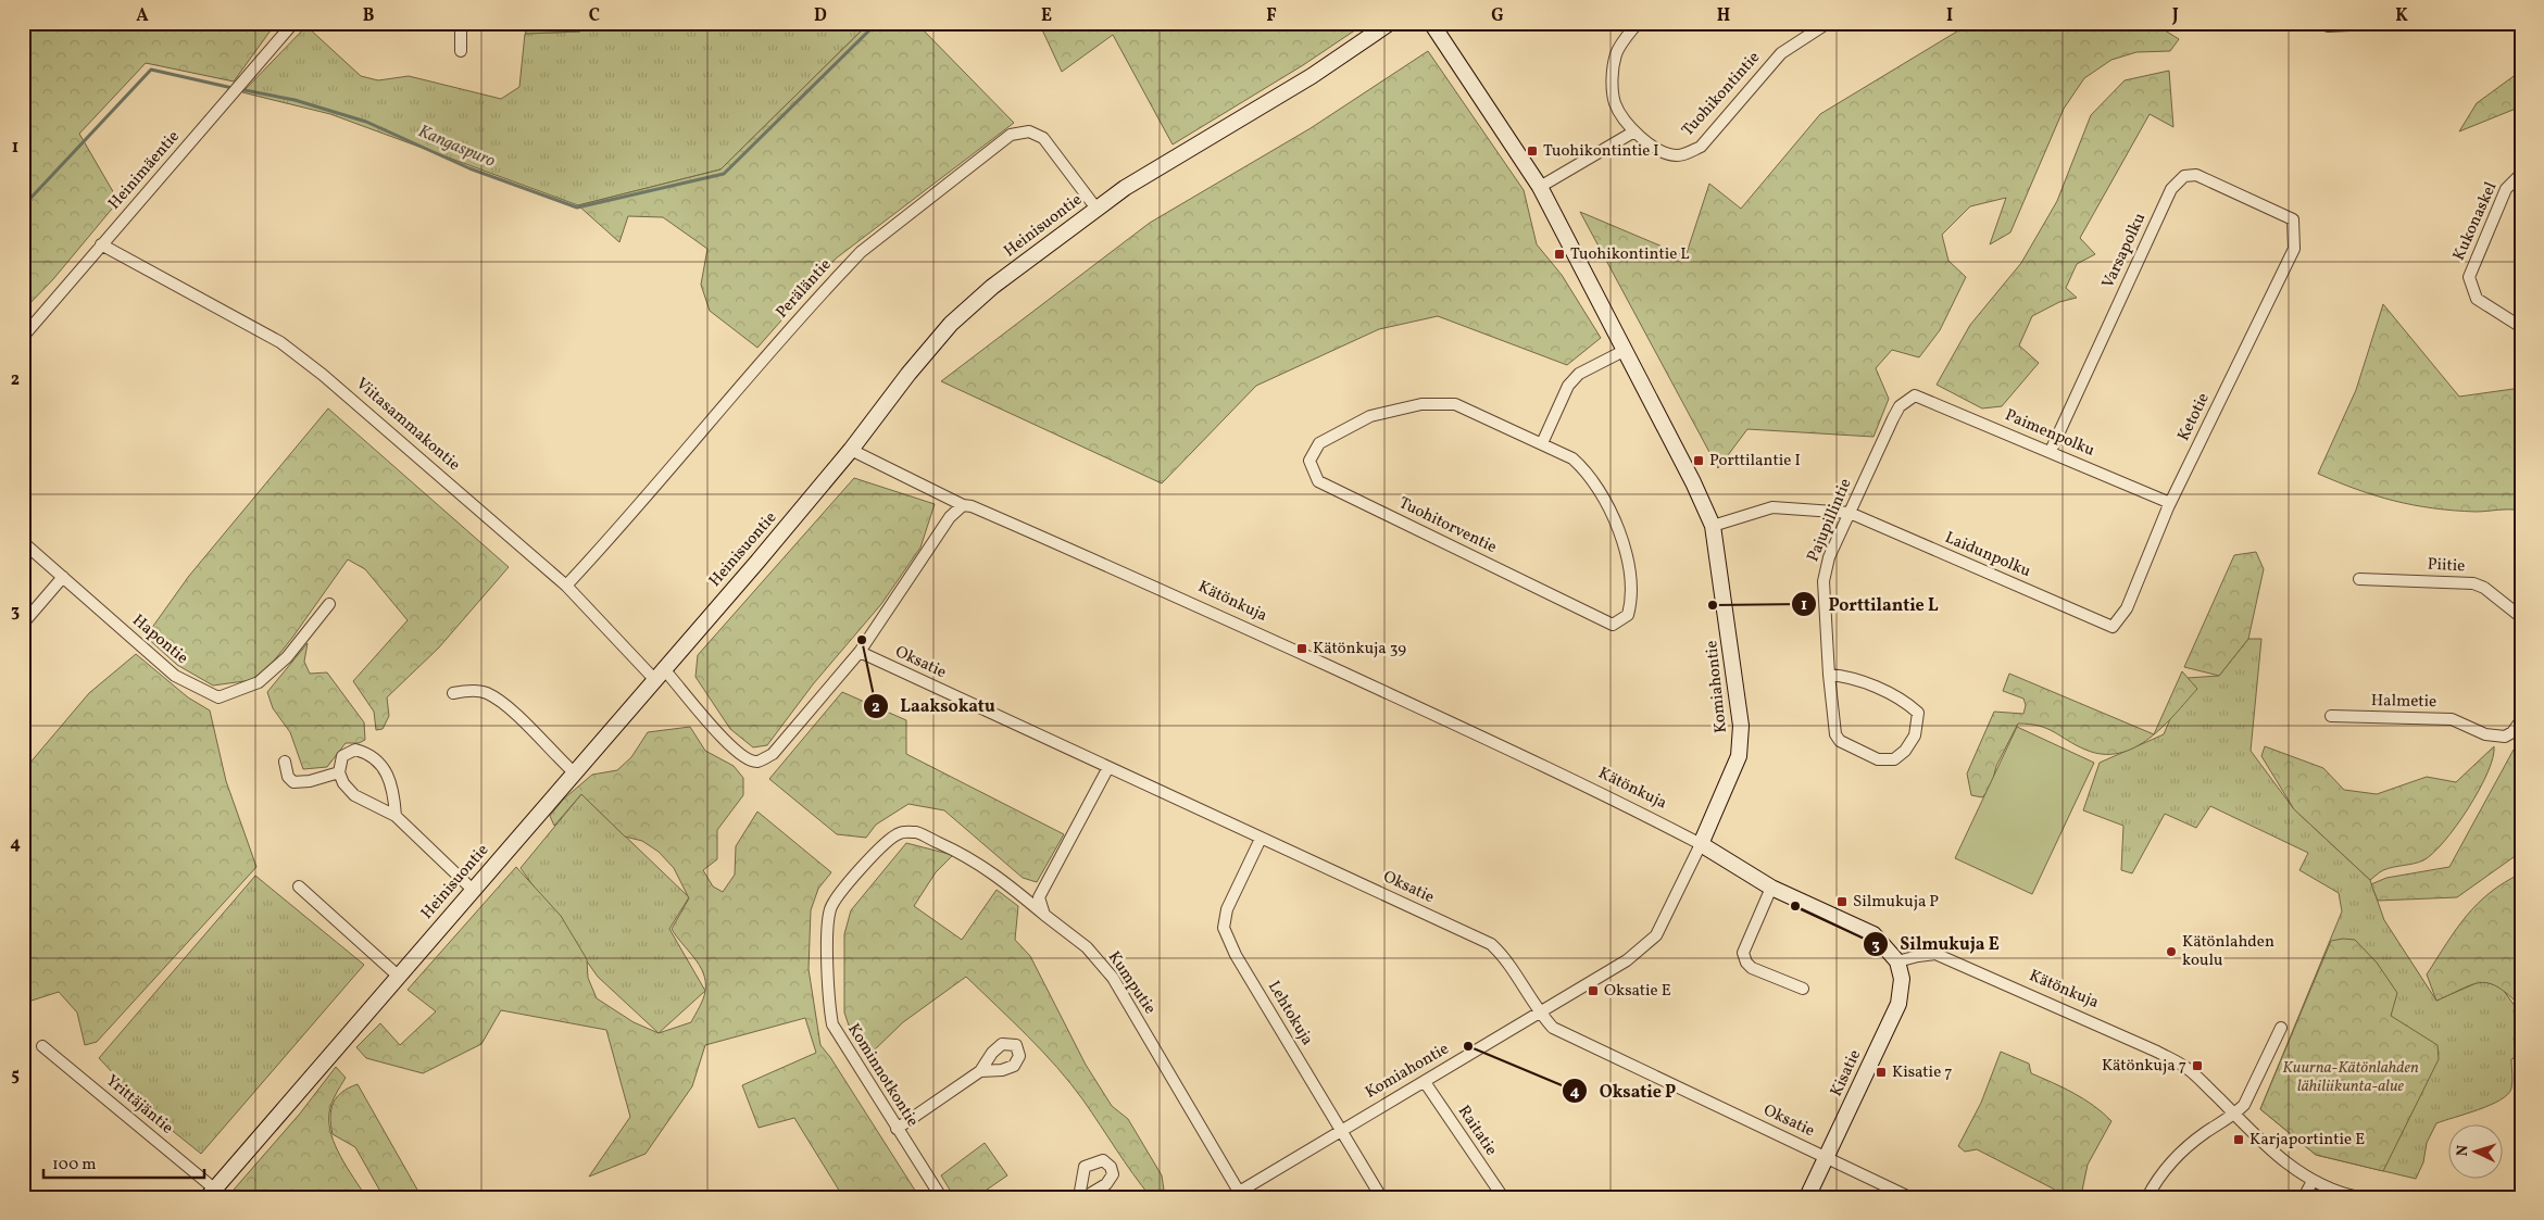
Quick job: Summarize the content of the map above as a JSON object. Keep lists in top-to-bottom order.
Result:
{
  "streets": {
    "street": [
      "Tuohikontintie",
      "Heinimäentie",
      "Kukonaskel",
      "Heinisuontie",
      "Varsapolku",
      "Peräläntie",
      "Ketotie",
      "Viitasammakontie",
      "Paimenpolku",
      "Pajupillintie",
      "Tuohitorventie",
      "Laidunpolku",
      "Piitie",
      "Kätönkuja",
      "Hapontie",
      "Oksatie",
      "Komiahontie",
      "Halmetie",
      "Kumputie",
      "Lehtokuja",
      "Kisatie",
      "Kominnotkontie",
      "Yrittäjäntie",
      "Raitatie"
    ]
  },
  "crossings": [
    ["Heinimäentie", "Viitasammakontie"],
    ["Heinisuontie", "Peräläntie"],
    ["Heinisuontie", "Viitasammakontie"],
    ["Heinisuontie", "Kätönkuja"],
    ["Heinisuontie", "Yrittäjäntie"],
    ["Varsapolku", "Ketotie"],
    ["Varsapolku", "Paimenpolku"],
    ["Peräläntie", "Viitasammakontie"],
    ["Ketotie", "Paimenpolku"],
    ["Ketotie", "Laidunpolku"],
    ["Viitasammakontie", "Kätönkuja"],
    ["Viitasammakontie", "Oksatie"],
    ["Paimenpolku", "Pajupillintie"],
    ["Pajupillintie", "Laidunpolku"],
    ["Laidunpolku", "Komiahontie"],
    ["Kätönkuja", "Komiahontie"],
    ["Kätönkuja", "Kisatie"],
    ["Oksatie", "Komiahontie"],
    ["Oksatie", "Lehtokuja"],
    ["Oksatie", "Kisatie"],
    ["Komiahontie", "Kumputie"],
    ["Komiahontie", "Lehtokuja"],
    ["Komiahontie", "Raitatie"],
    ["Kumputie", "Kominnotkontie"]
  ],
  "water": ["Kangaspuro"],
  "parks": ["Kuurna-Kätönlahden lähiliikunta-alue"],
  "places": {
    "transit": [
      "Tuohikontintie I",
      "Tuohikontintie L",
      "Porttilantie I",
      "Kätönkuja 39",
      "Silmukuja P",
      "Oksatie E",
      "Kätönkuja 7",
      "Kisatie 7",
      "Karjaportintie E"
    ],
    "other": [
      "Porttilantie L",
      "Laaksokatu",
      "Silmukuja E",
      "Kätönlahden koulu",
      "Oksatie P"
    ]
  },
  "scale_bar": "100 m",
  "north": "left",
  "grid": {
    "columns": [
      "A",
      "B",
      "C",
      "D",
      "E",
      "F",
      "G",
      "H",
      "I",
      "J",
      "K"
    ],
    "rows": [
      "1",
      "2",
      "3",
      "4",
      "5"
    ]
  }
}
